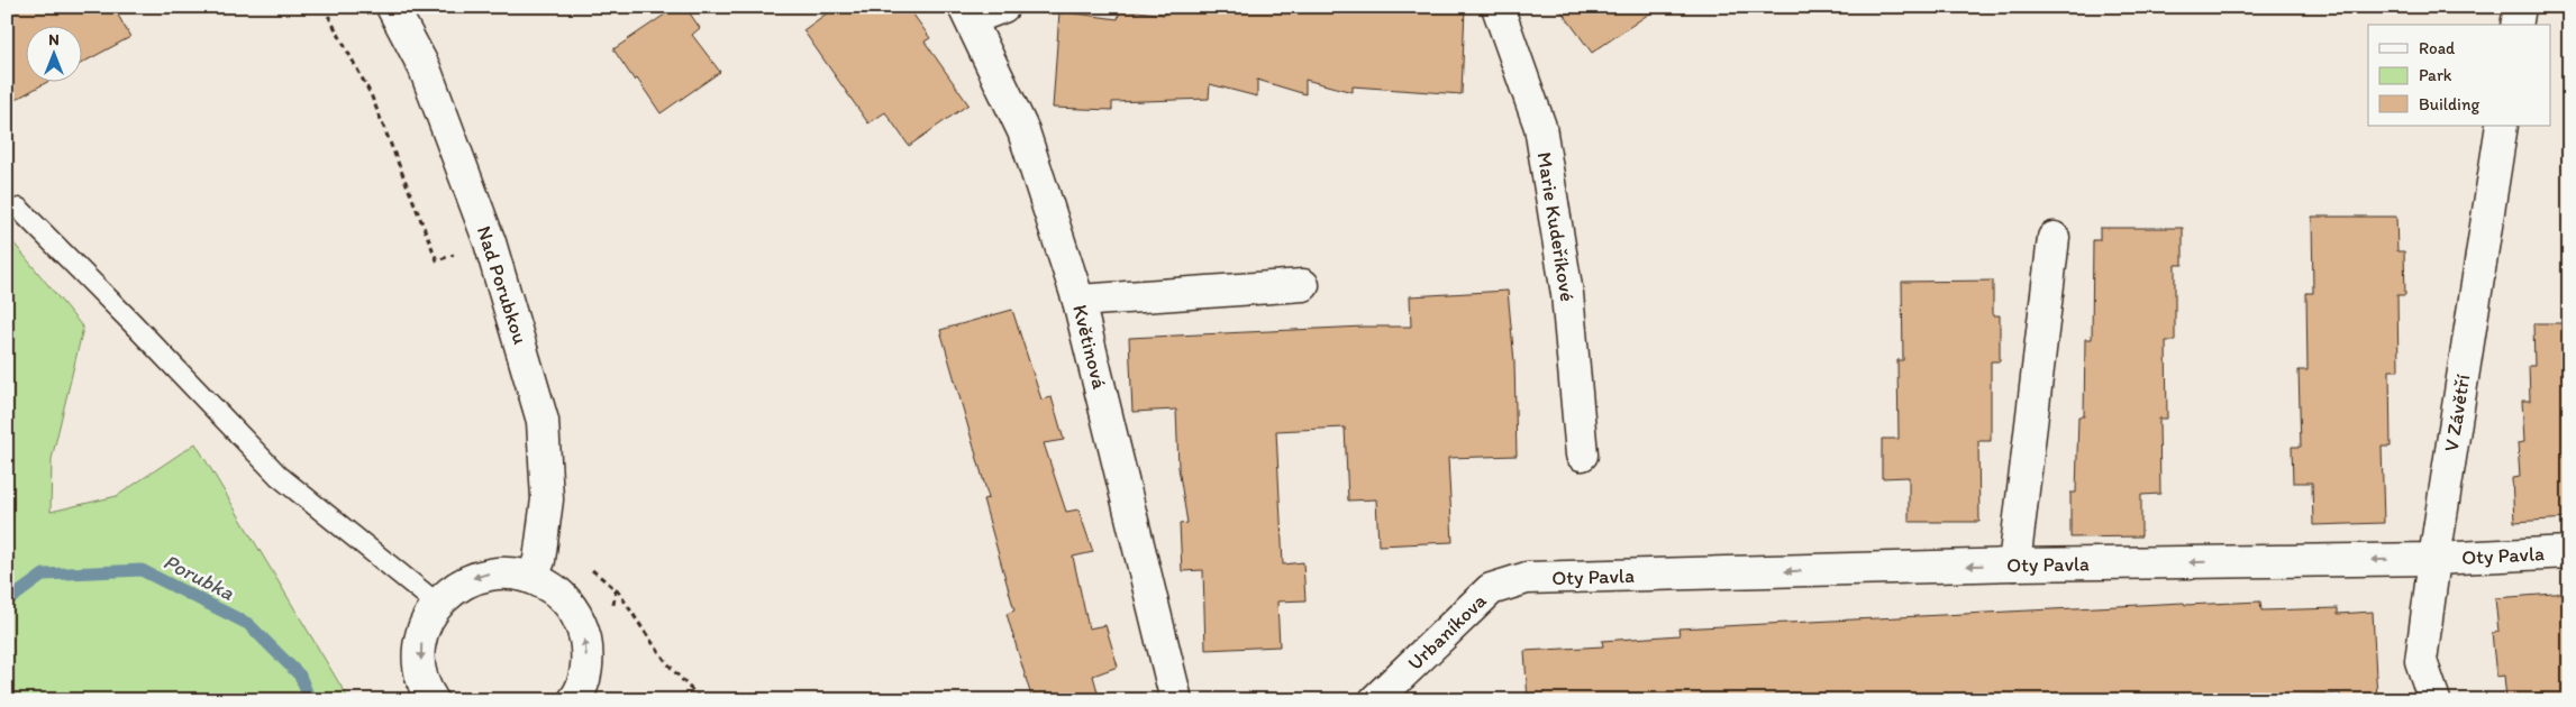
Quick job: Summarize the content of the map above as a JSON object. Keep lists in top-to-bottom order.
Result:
{
  "streets": {
    "street": [
      "Marie Kudeříkové",
      "Nad Porubkou",
      "Květinová",
      "V Závětří",
      "Oty Pavla",
      "Urbaníkova"
    ]
  },
  "crossings": [
    ["V Závětří", "Oty Pavla"],
    ["Oty Pavla", "Urbaníkova"]
  ],
  "one_way": ["Oty Pavla"],
  "water": ["Porubka"],
  "legend": ["Road", "Park", "Building"],
  "north": "top"
}
